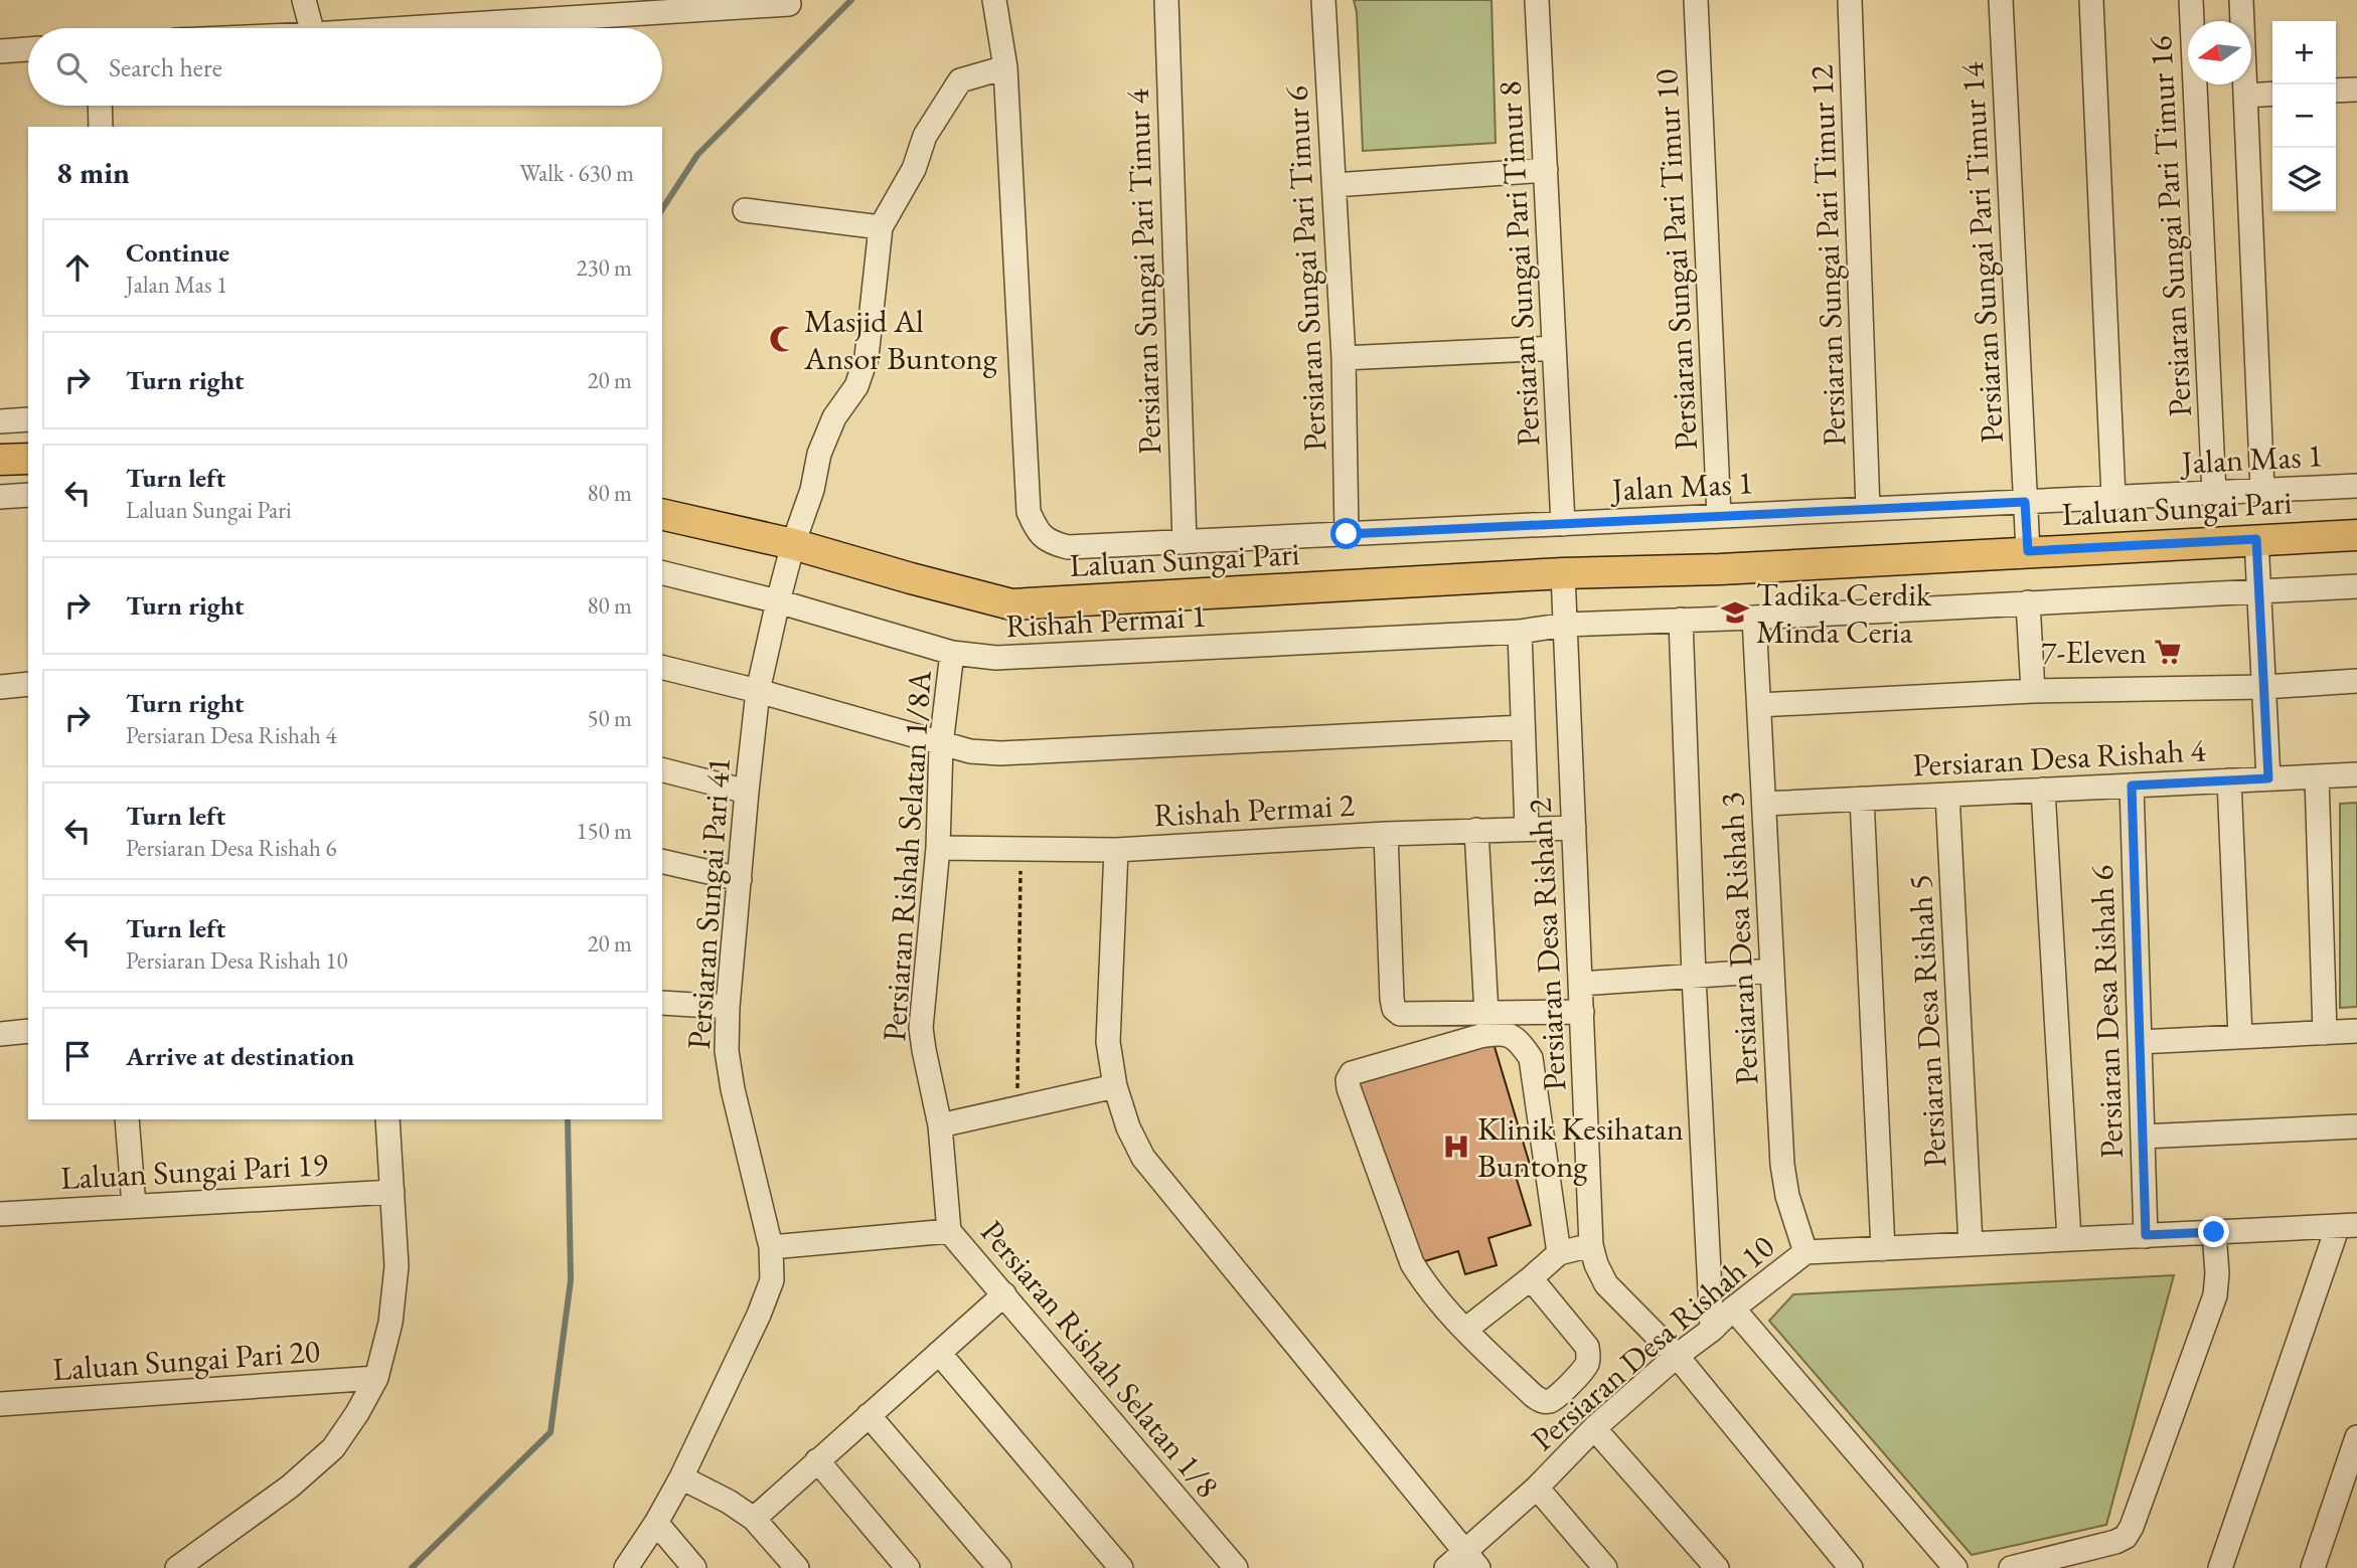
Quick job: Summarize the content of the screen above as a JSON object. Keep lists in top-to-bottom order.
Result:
{
  "streets": {
    "main road": ["Laluan Sungai Pari"],
    "street": [
      "Persiaran Sungai Pari Timur 16",
      "Persiaran Sungai Pari Timur 14",
      "Persiaran Sungai Pari Timur 12",
      "Persiaran Sungai Pari Timur 10",
      "Persiaran Sungai Pari Timur 8",
      "Persiaran Sungai Pari Timur 6",
      "Persiaran Sungai Pari Timur 4",
      "Jalan Mas 1",
      "Rishah Permai 1",
      "Persiaran Desa Rishah 4",
      "Rishah Permai 2",
      "Persiaran Rishah Selatan 1/8A",
      "Persiaran Sungai Pari 41",
      "Persiaran Desa Rishah 3",
      "Persiaran Desa Rishah 2",
      "Persiaran Desa Rishah 6",
      "Persiaran Desa Rishah 5",
      "Laluan Sungai Pari 19",
      "Persiaran Desa Rishah 10",
      "Persiaran Rishah Selatan 1/8",
      "Laluan Sungai Pari 20"
    ]
  },
  "crossings": [
    ["Persiaran Sungai Pari Timur 16", "Jalan Mas 1"],
    ["Persiaran Sungai Pari Timur 14", "Jalan Mas 1"],
    ["Persiaran Sungai Pari Timur 14", "Laluan Sungai Pari"],
    ["Persiaran Sungai Pari Timur 12", "Jalan Mas 1"],
    ["Persiaran Sungai Pari Timur 10", "Jalan Mas 1"],
    ["Persiaran Sungai Pari Timur 8", "Jalan Mas 1"],
    ["Persiaran Sungai Pari Timur 6", "Jalan Mas 1"],
    ["Persiaran Sungai Pari Timur 4", "Jalan Mas 1"],
    ["Laluan Sungai Pari", "Persiaran Sungai Pari 41"],
    ["Laluan Sungai Pari", "Persiaran Desa Rishah 2"],
    ["Rishah Permai 1", "Persiaran Rishah Selatan 1/8A"],
    ["Rishah Permai 1", "Persiaran Sungai Pari 41"],
    ["Rishah Permai 1", "Persiaran Desa Rishah 3"],
    ["Rishah Permai 1", "Persiaran Desa Rishah 2"],
    ["Persiaran Desa Rishah 4", "Persiaran Desa Rishah 3"],
    ["Persiaran Desa Rishah 4", "Persiaran Desa Rishah 6"],
    ["Persiaran Desa Rishah 4", "Persiaran Desa Rishah 5"],
    ["Rishah Permai 2", "Persiaran Rishah Selatan 1/8A"],
    ["Rishah Permai 2", "Persiaran Desa Rishah 2"],
    ["Persiaran Rishah Selatan 1/8A", "Persiaran Rishah Selatan 1/8"],
    ["Persiaran Sungai Pari 41", "Persiaran Rishah Selatan 1/8"],
    ["Persiaran Desa Rishah 3", "Persiaran Desa Rishah 10"],
    ["Persiaran Desa Rishah 2", "Persiaran Desa Rishah 10"],
    ["Persiaran Desa Rishah 6", "Persiaran Desa Rishah 10"],
    ["Persiaran Desa Rishah 5", "Persiaran Desa Rishah 10"]
  ],
  "places": {
    "mosque": ["Masjid Al Ansor Buntong"],
    "school or university": ["Tadika Cerdik Minda Ceria"],
    "supermarket": ["7-Eleven"],
    "hospital": ["Klinik Kesihatan Buntong"]
  },
  "north": "left",
  "page": {
    "map_buttons": ["+", "−"],
    "search": "Search here",
    "heading": ["8 min", "Walk · 630 m"],
    "list": [
      ["Continue", "Jalan Mas 1", "230 m"],
      ["Turn right", "20 m"],
      ["Turn left", "Laluan Sungai Pari", "80 m"],
      ["Turn right", "80 m"],
      ["Turn right", "Persiaran Desa Rishah 4", "50 m"],
      ["Turn left", "Persiaran Desa Rishah 6", "150 m"],
      ["Turn left", "Persiaran Desa Rishah 10", "20 m"],
      "Arrive at destination"
    ]
  }
}
